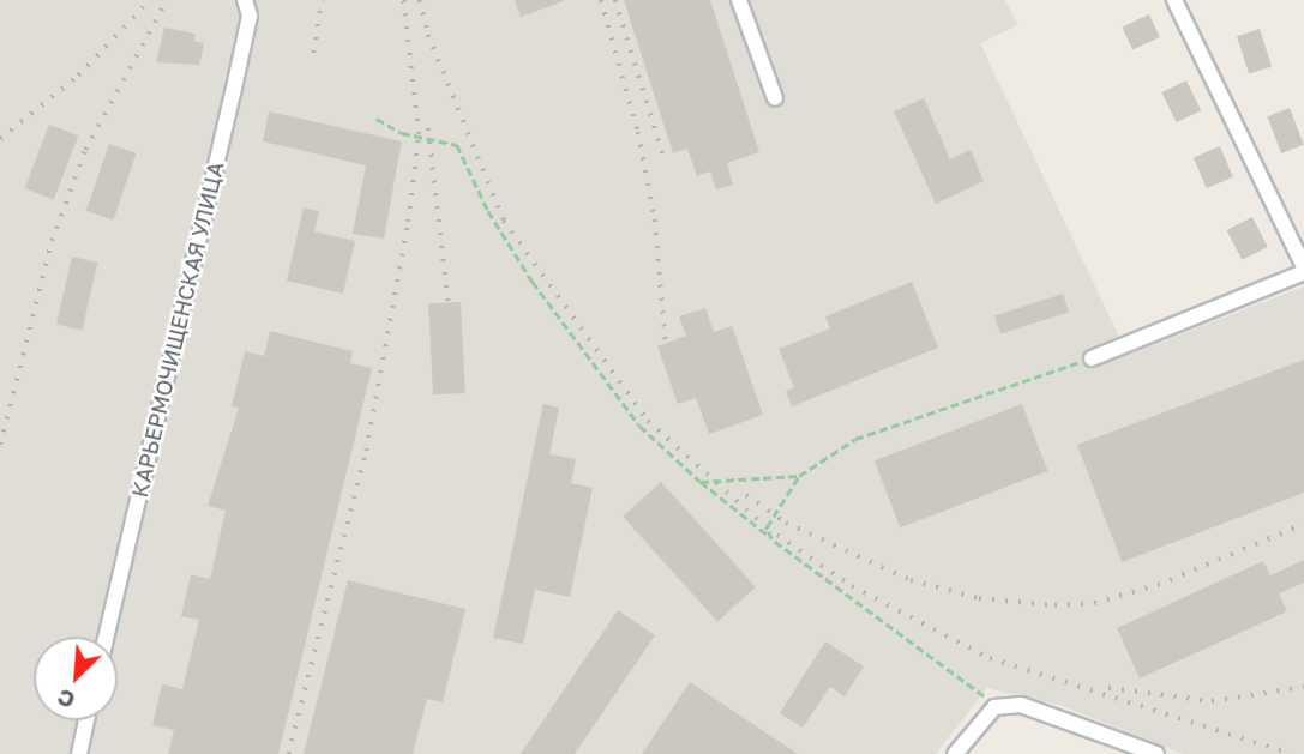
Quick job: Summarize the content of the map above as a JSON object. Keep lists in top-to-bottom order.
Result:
{
  "streets": {
    "street": ["КАРЬЕРМОЧИЩЕНСКАЯ УЛИЦА"]
  },
  "north": "bottom left"
}
